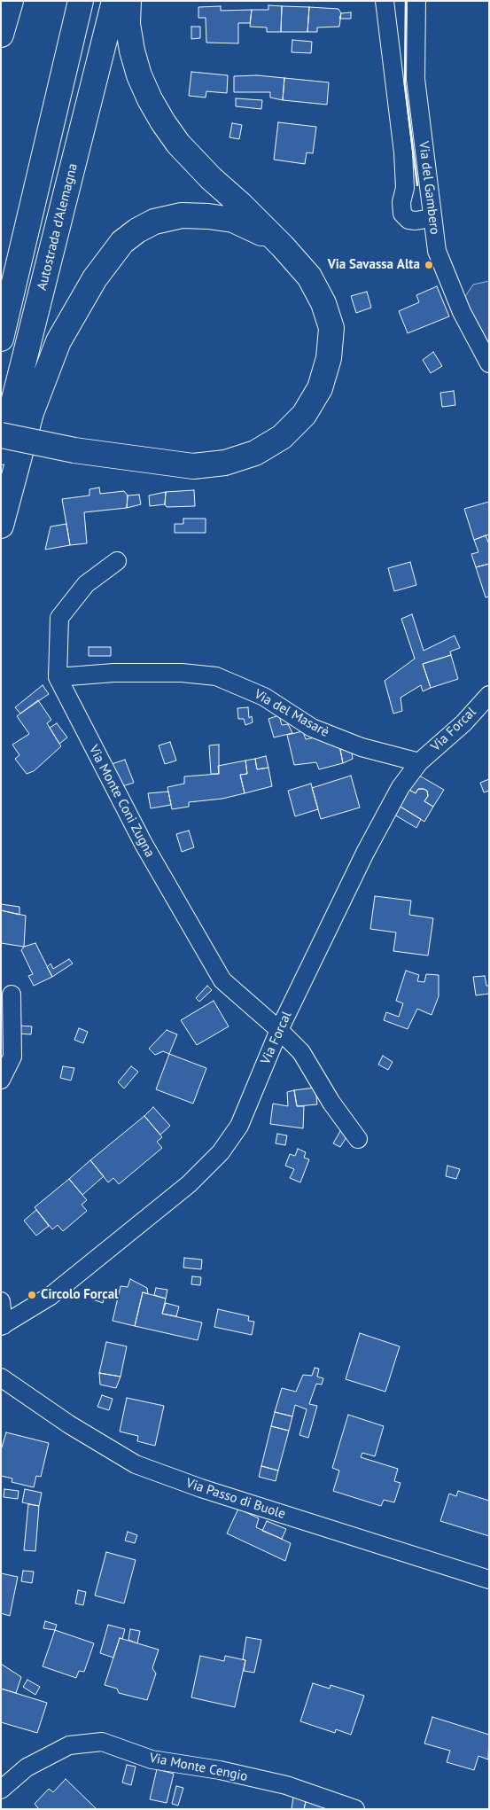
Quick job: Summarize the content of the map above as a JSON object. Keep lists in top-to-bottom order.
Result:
{
  "streets": {
    "highway": ["Autostrada d'Alemagna"],
    "street": [
      "Via del Gambero",
      "Via del Masarè",
      "Via Forcal",
      "Via Monte Coni Zugna",
      "Via Passo di Buole",
      "Via Monte Cengio"
    ]
  },
  "crossings": [
    ["Via del Masarè", "Via Forcal"],
    ["Via del Masarè", "Via Monte Coni Zugna"],
    ["Via Forcal", "Via Monte Coni Zugna"]
  ],
  "places": ["Via Savassa Alta", "Circolo Forcal"]
}
